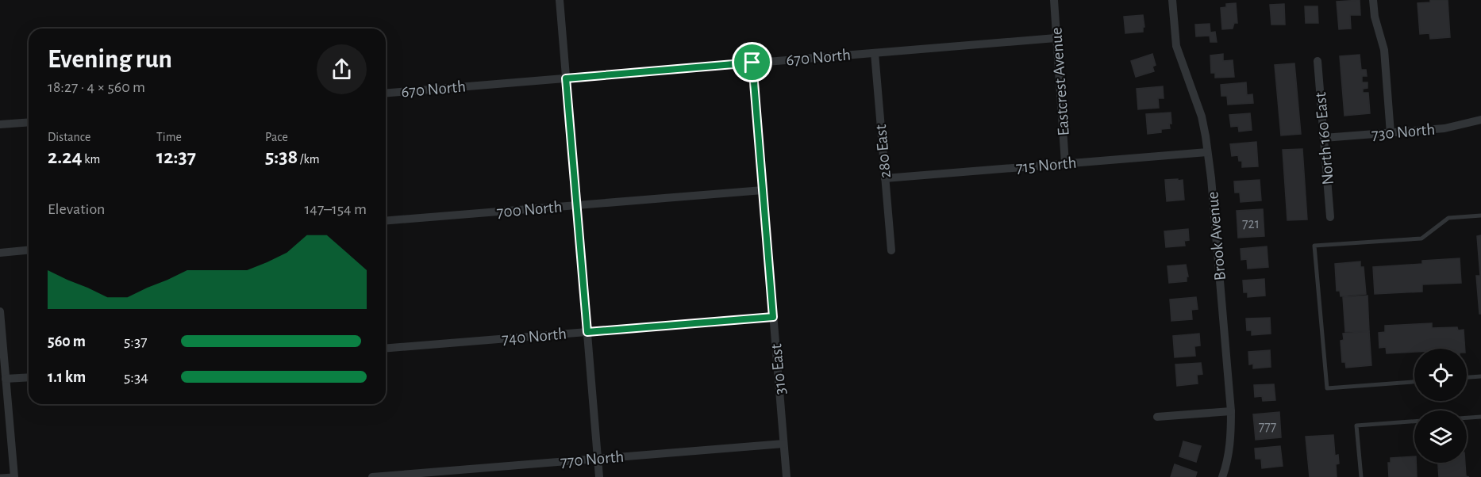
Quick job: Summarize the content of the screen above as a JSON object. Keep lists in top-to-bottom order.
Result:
{
  "streets": {
    "street": [
      "670 North",
      "Eastcrest Avenue",
      "730 North",
      "North 160 East",
      "280 East",
      "715 North",
      "700 North",
      "Brook Avenue",
      "740 North",
      "310 East",
      "770 North"
    ]
  },
  "crossings": [
    ["670 North", "Eastcrest Avenue"],
    ["670 North", "280 East"],
    ["670 North", "310 East"],
    ["Eastcrest Avenue", "715 North"],
    ["730 North", "North 160 East"],
    ["280 East", "715 North"],
    ["715 North", "Brook Avenue"],
    ["700 North", "310 East"],
    ["740 North", "310 East"],
    ["310 East", "770 North"]
  ],
  "house_numbers": ["721", "777"],
  "page": {
    "heading": ["Evening run", "18:27 · 4 × 560 m"],
    "stats": [
      ["Distance", "2.24 km"],
      ["Time", "12:37"],
      ["Pace", "5:38 /km"]
    ],
    "chart": ["Elevation", "147–154 m"],
    "list": [
      {
        "name": "560 m",
        "note": "5:37"
      },
      {
        "name": "1.1 km",
        "note": "5:34"
      }
    ]
  }
}
